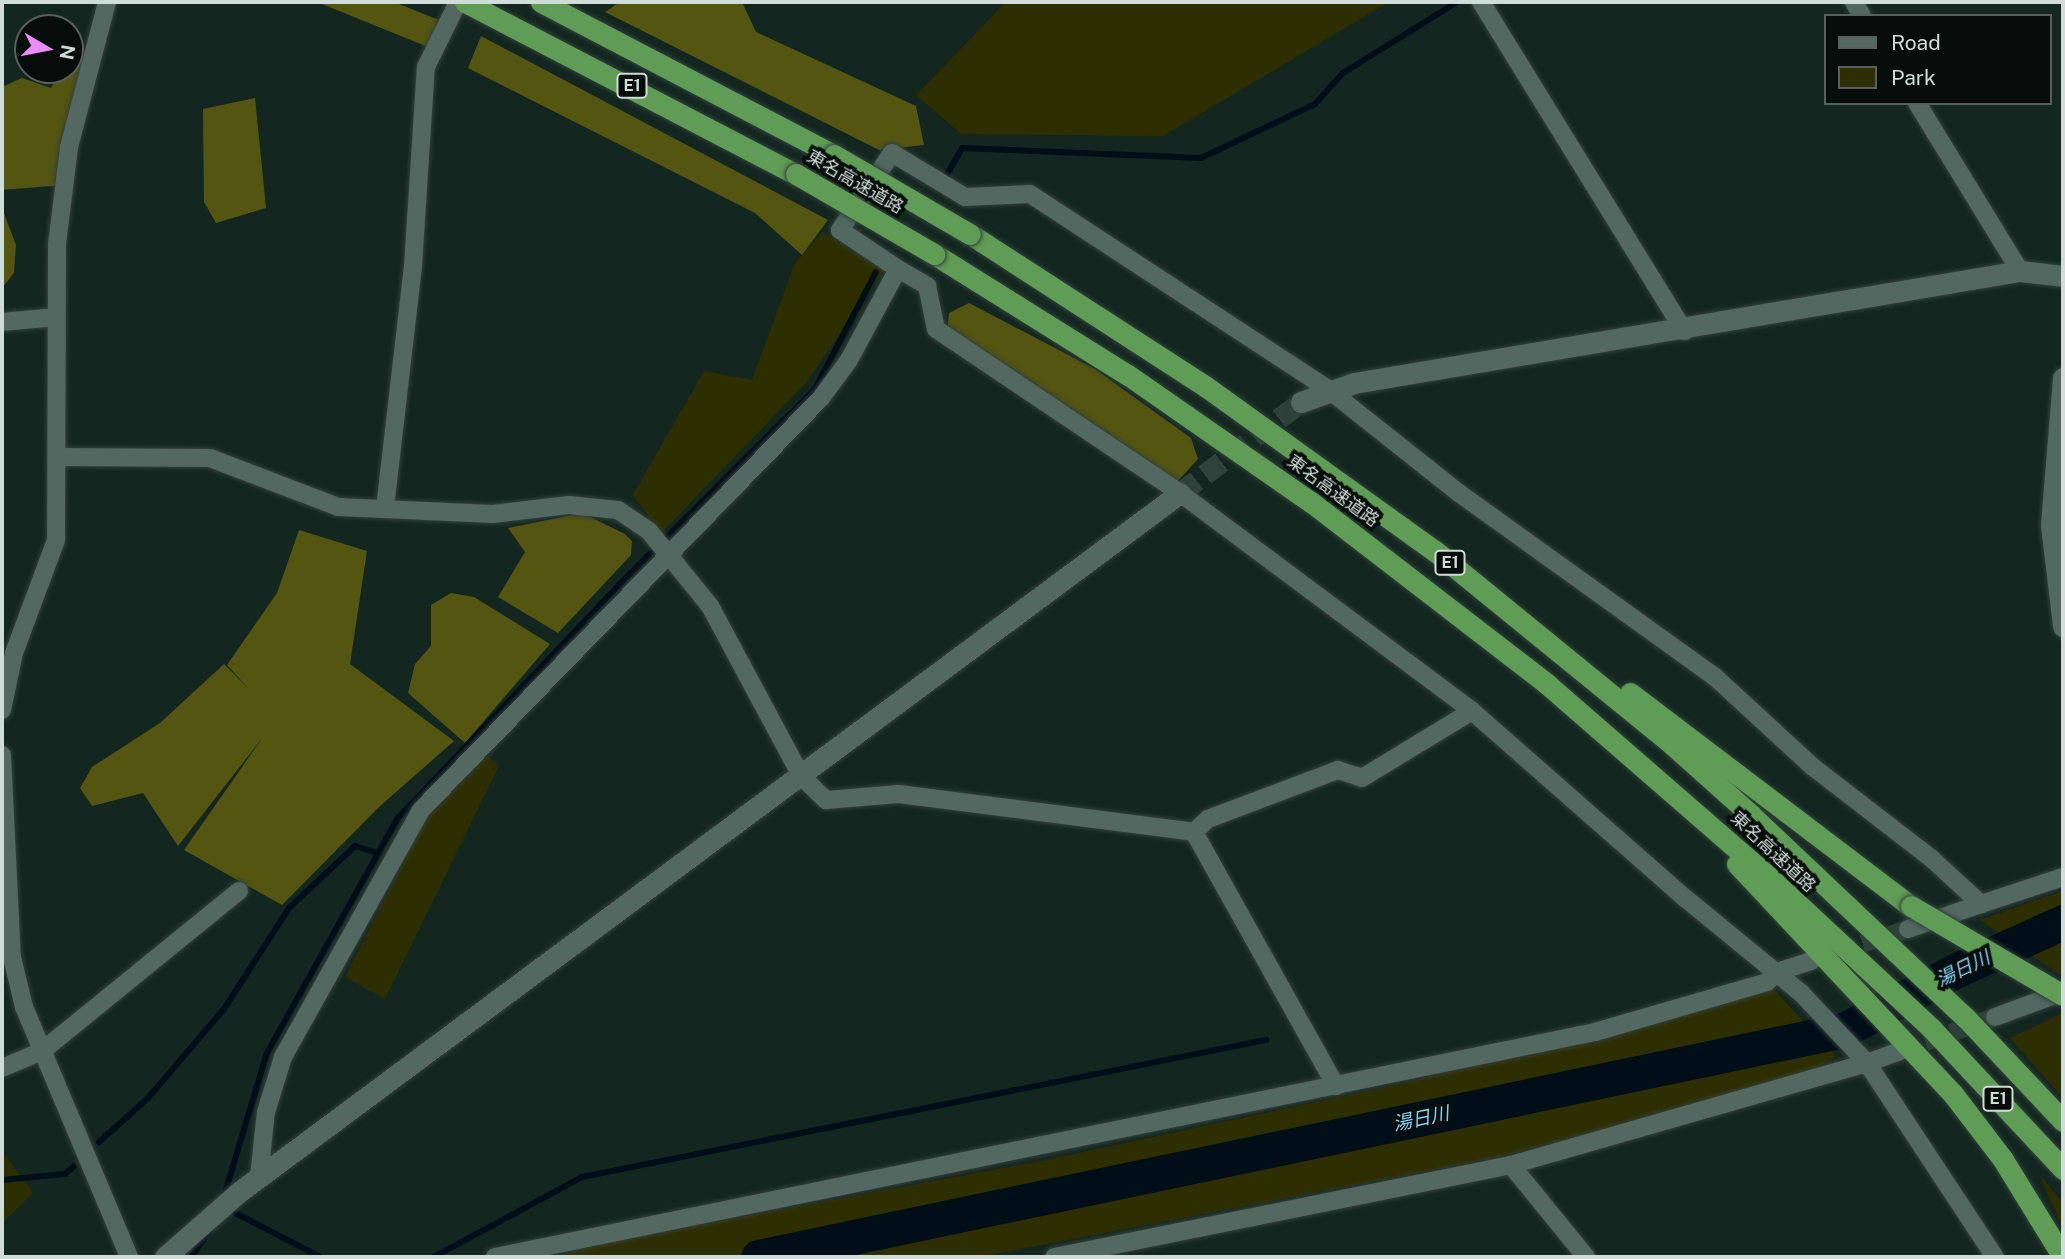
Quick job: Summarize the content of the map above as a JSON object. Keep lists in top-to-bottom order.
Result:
{
  "streets": {
    "highway": ["E1", "東名高速道路"]
  },
  "water": ["湯日川"],
  "legend": ["Road", "Park"],
  "north": "right"
}
